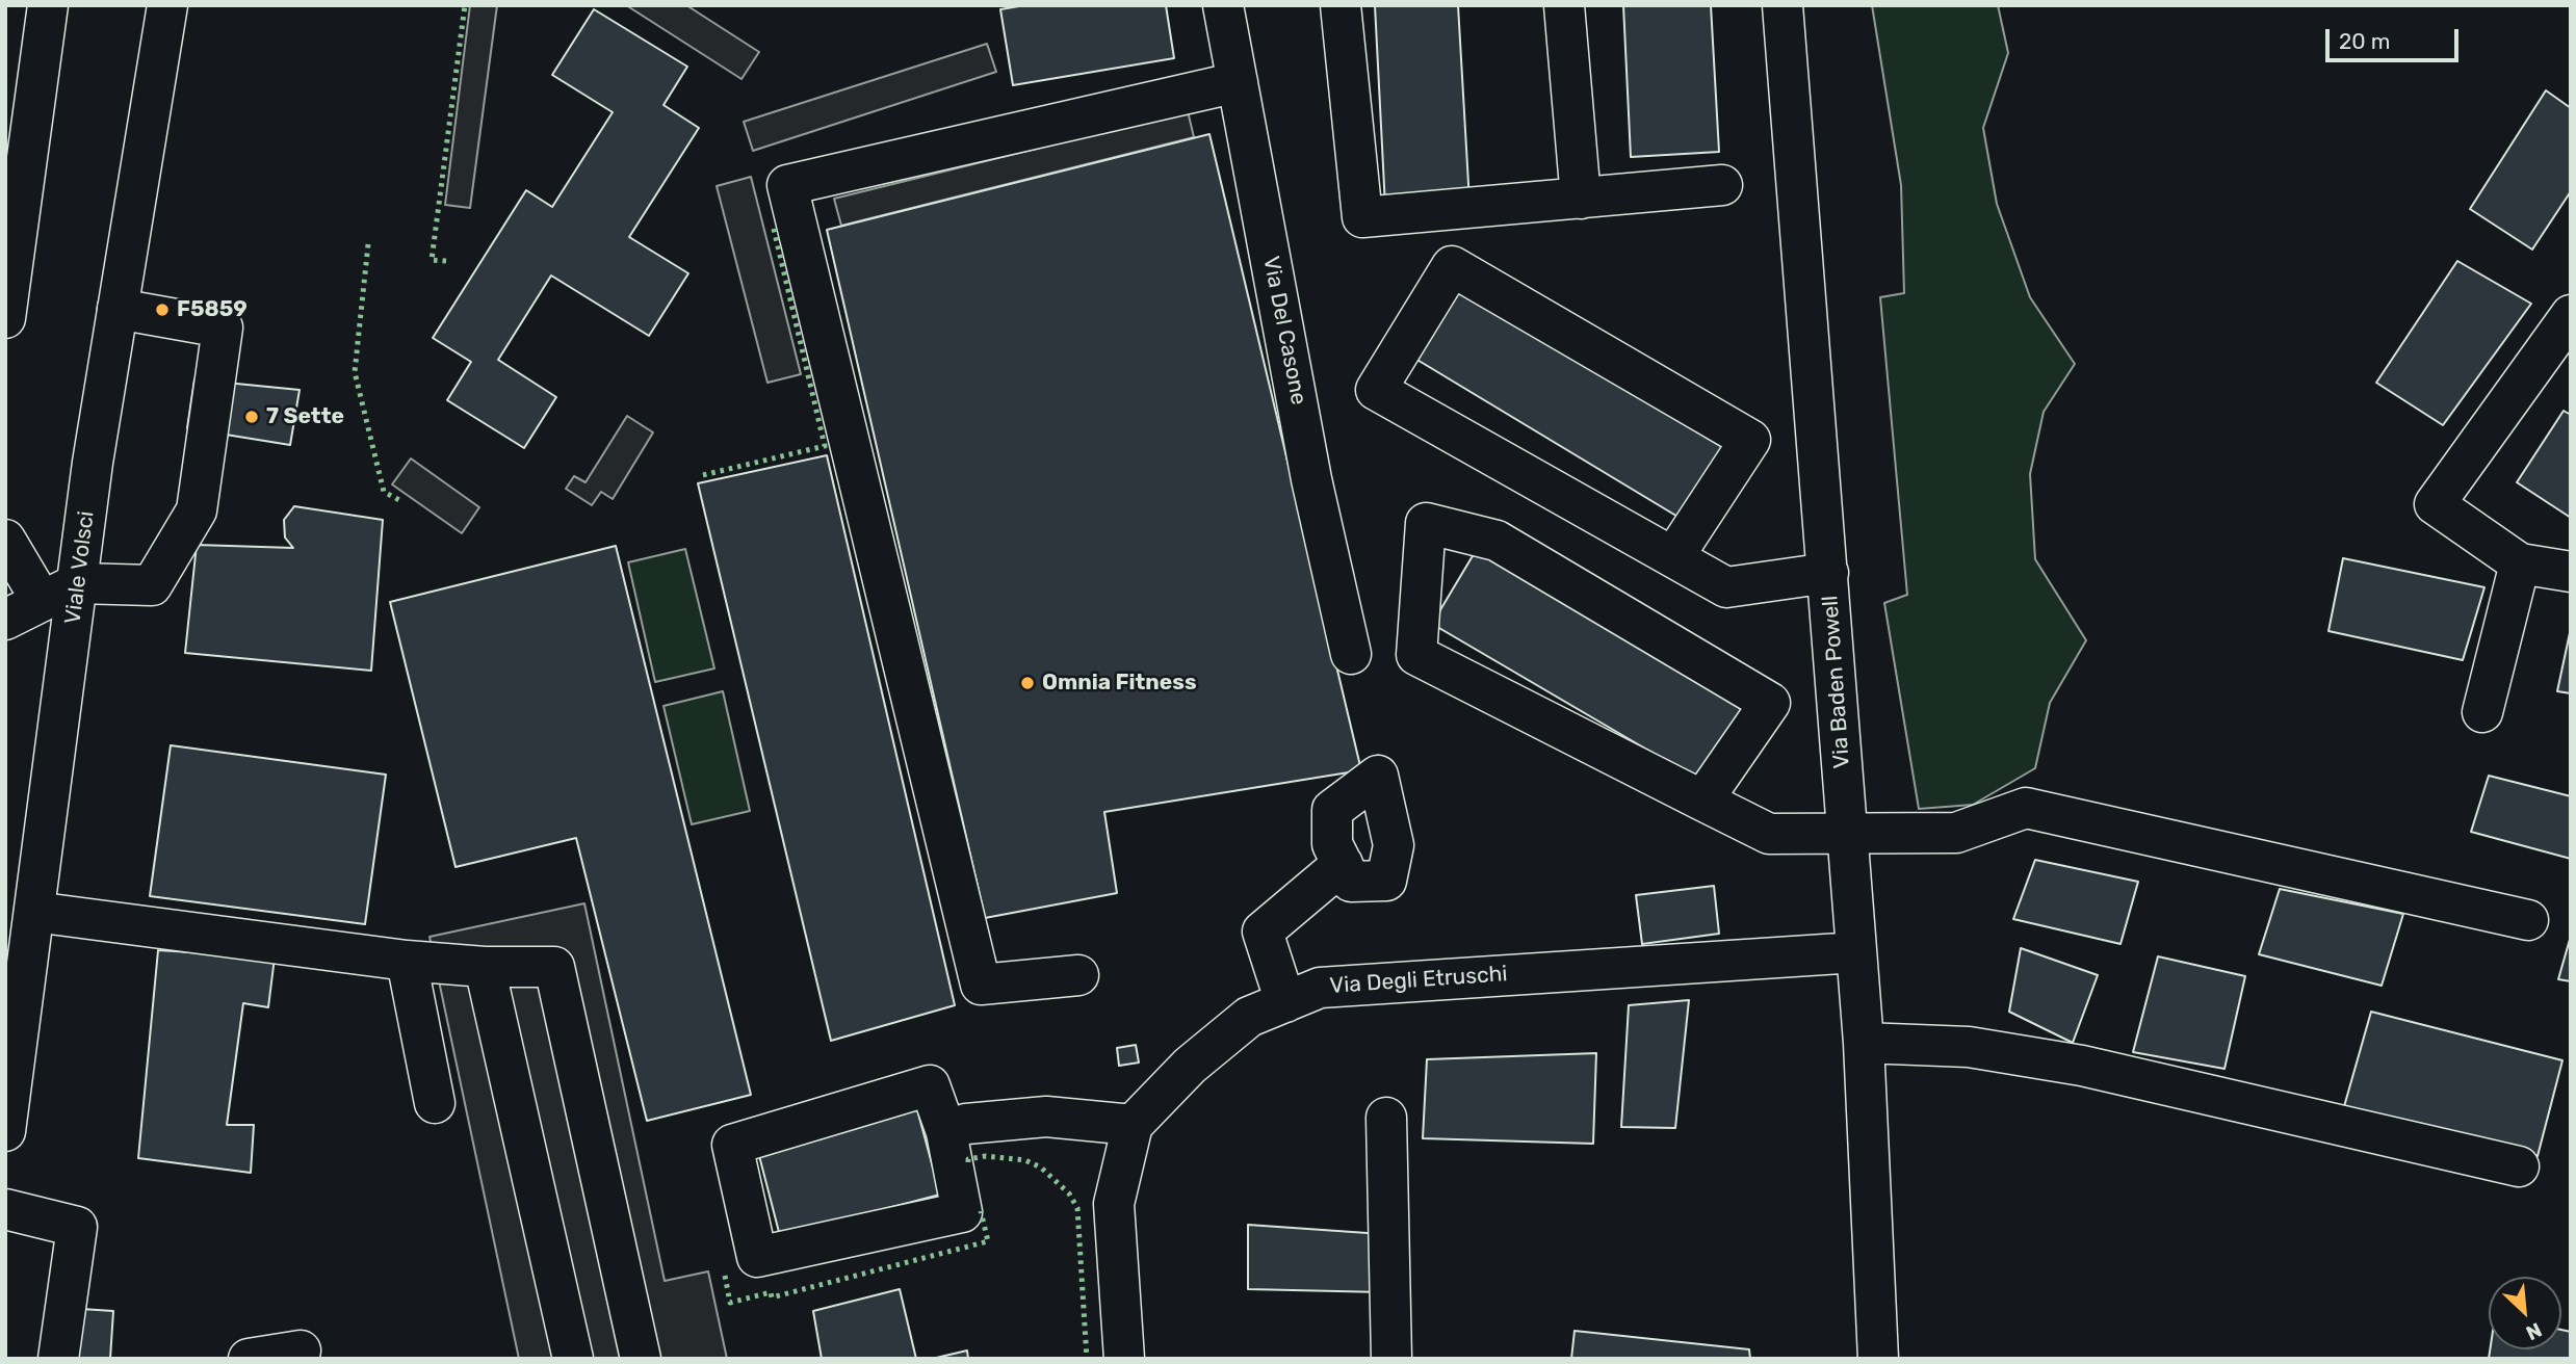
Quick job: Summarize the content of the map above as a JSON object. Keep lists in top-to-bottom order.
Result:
{
  "streets": {
    "street": [
      "Via Del Casone",
      "Viale Volsci",
      "Via Baden Powell",
      "Via Degli Etruschi"
    ]
  },
  "crossings": [
    ["Via Baden Powell", "Via Degli Etruschi"]
  ],
  "places": ["F5859", "7 Sette", "Omnia Fitness"],
  "scale_bar": "20 m",
  "north": "bottom right"
}
